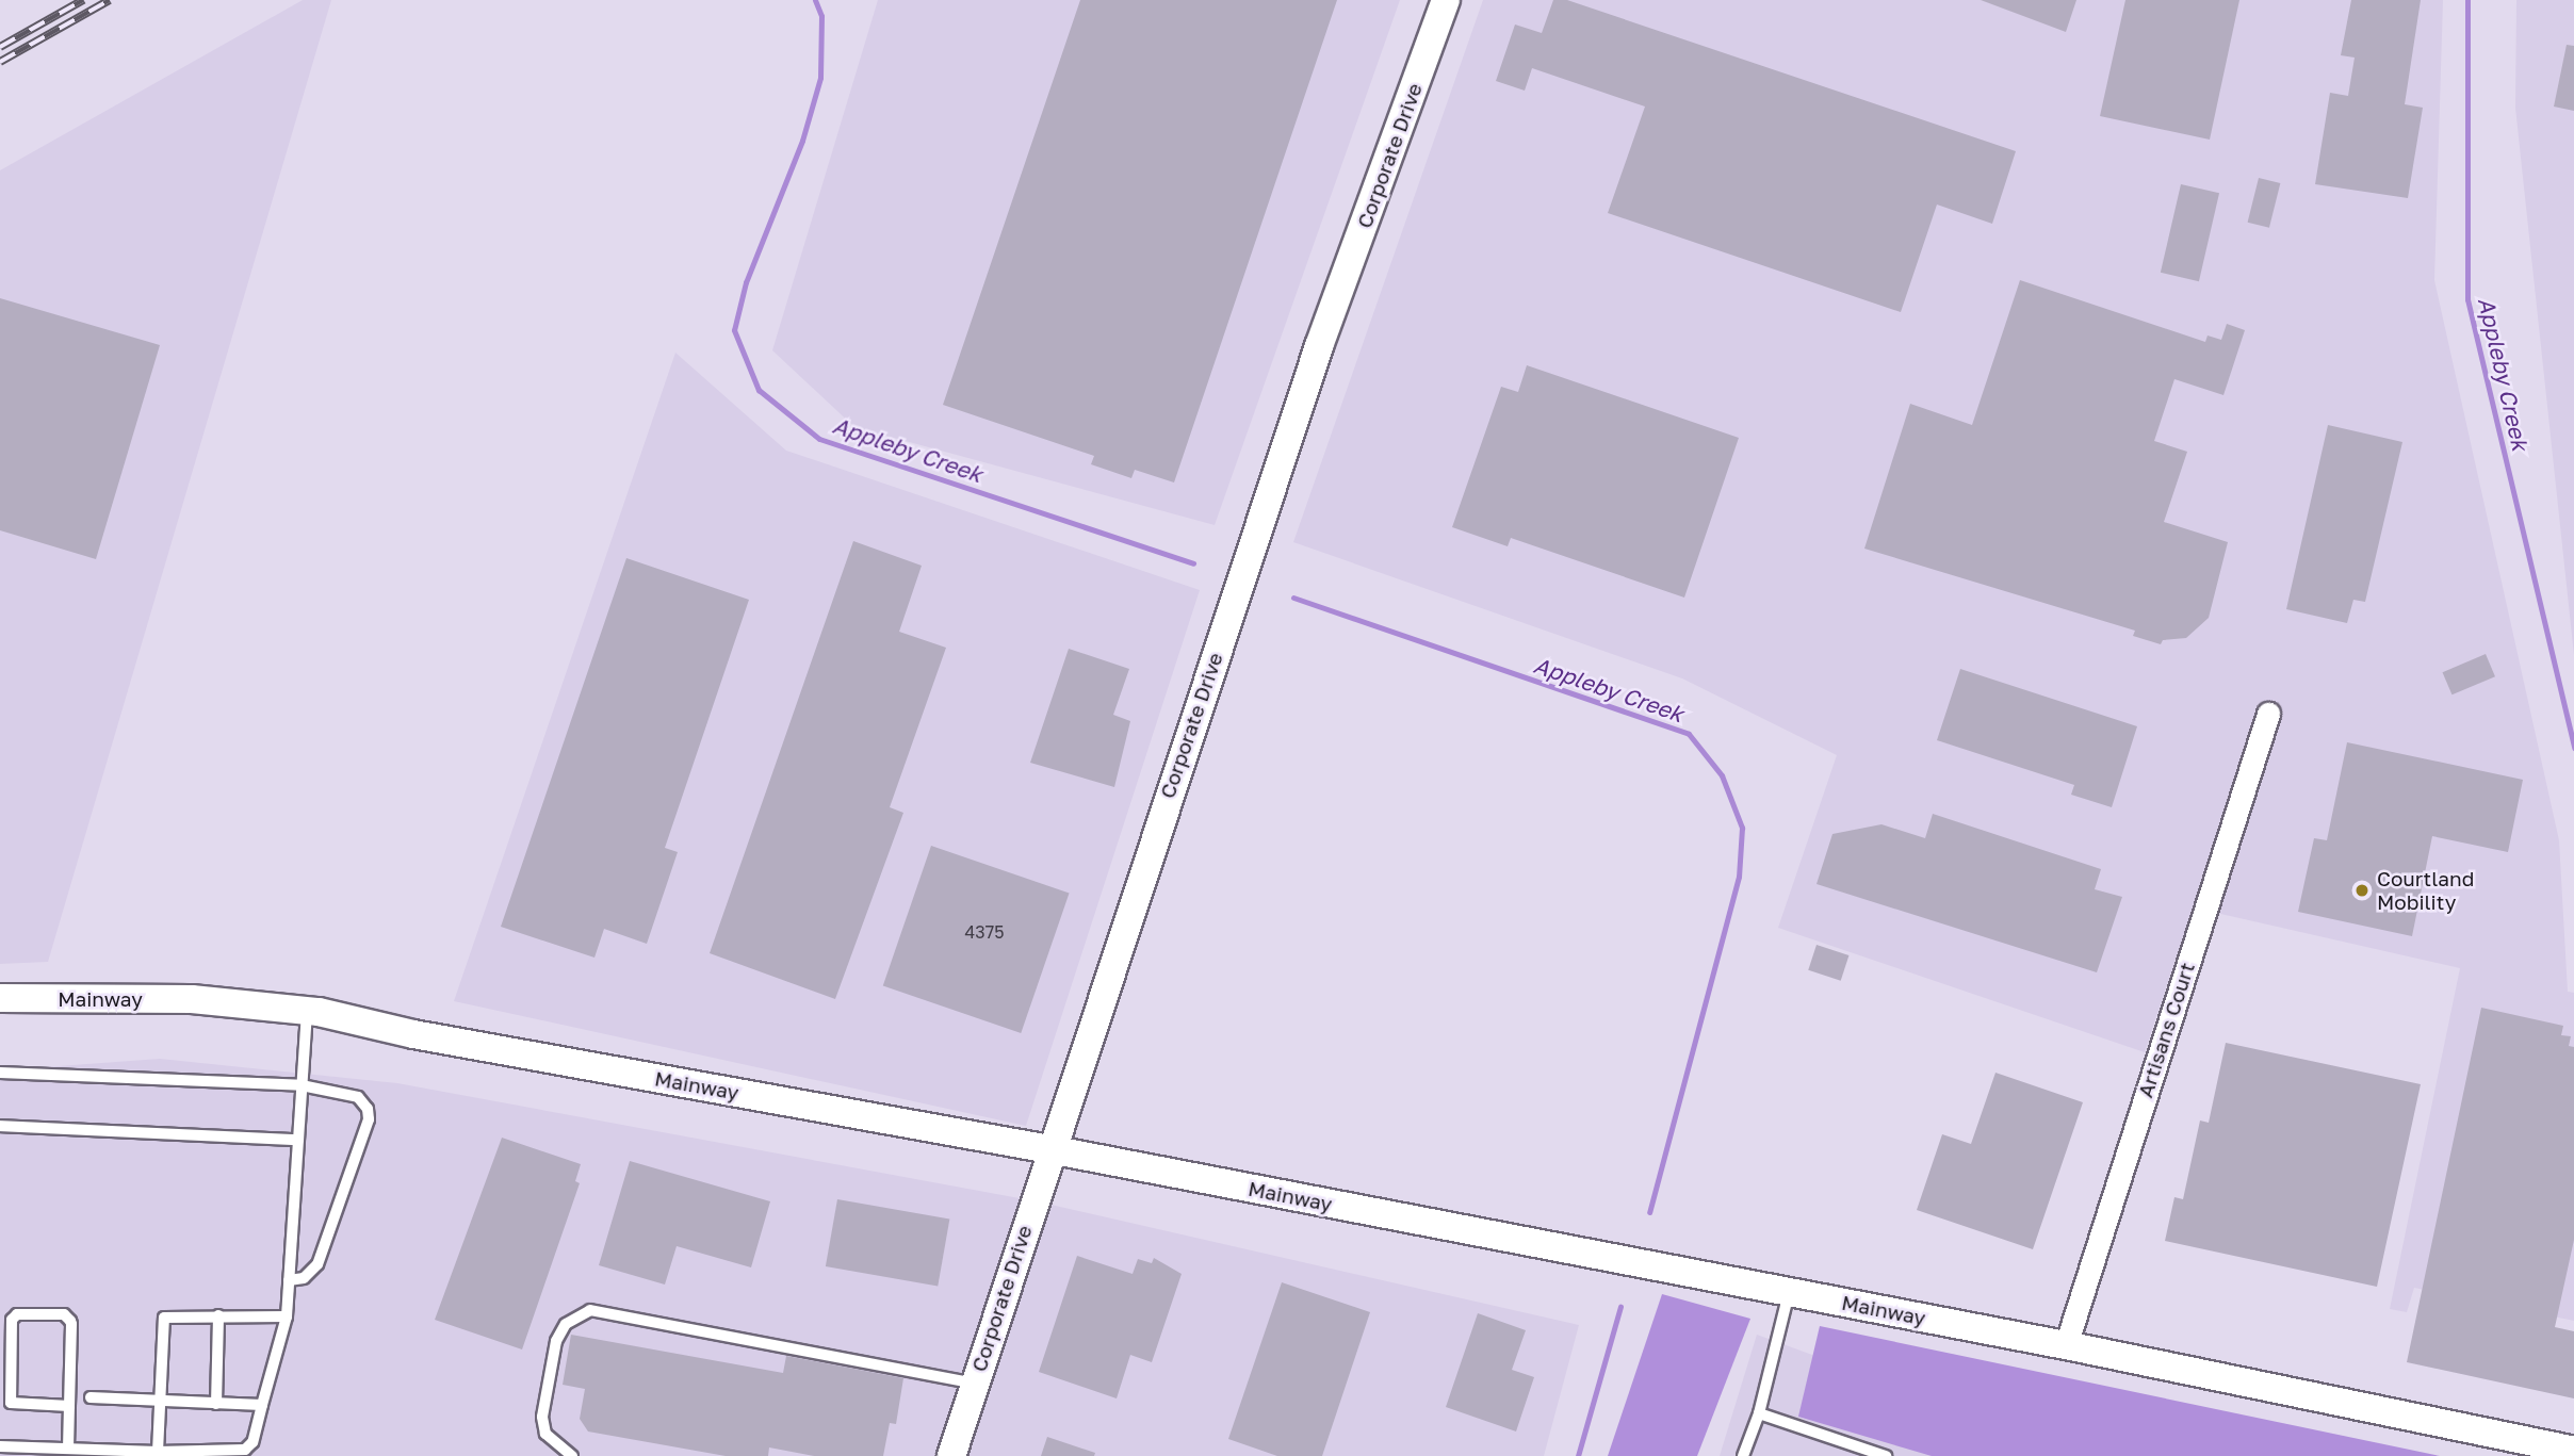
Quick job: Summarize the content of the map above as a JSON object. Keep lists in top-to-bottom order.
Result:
{
  "streets": {
    "street": ["Corporate Drive", "Mainway", "Artisans Court"]
  },
  "crossings": [
    ["Corporate Drive", "Mainway"],
    ["Mainway", "Artisans Court"]
  ],
  "water": ["Appleby Creek"],
  "places": ["Courtland Mobility"],
  "house_numbers": ["4375"]
}
